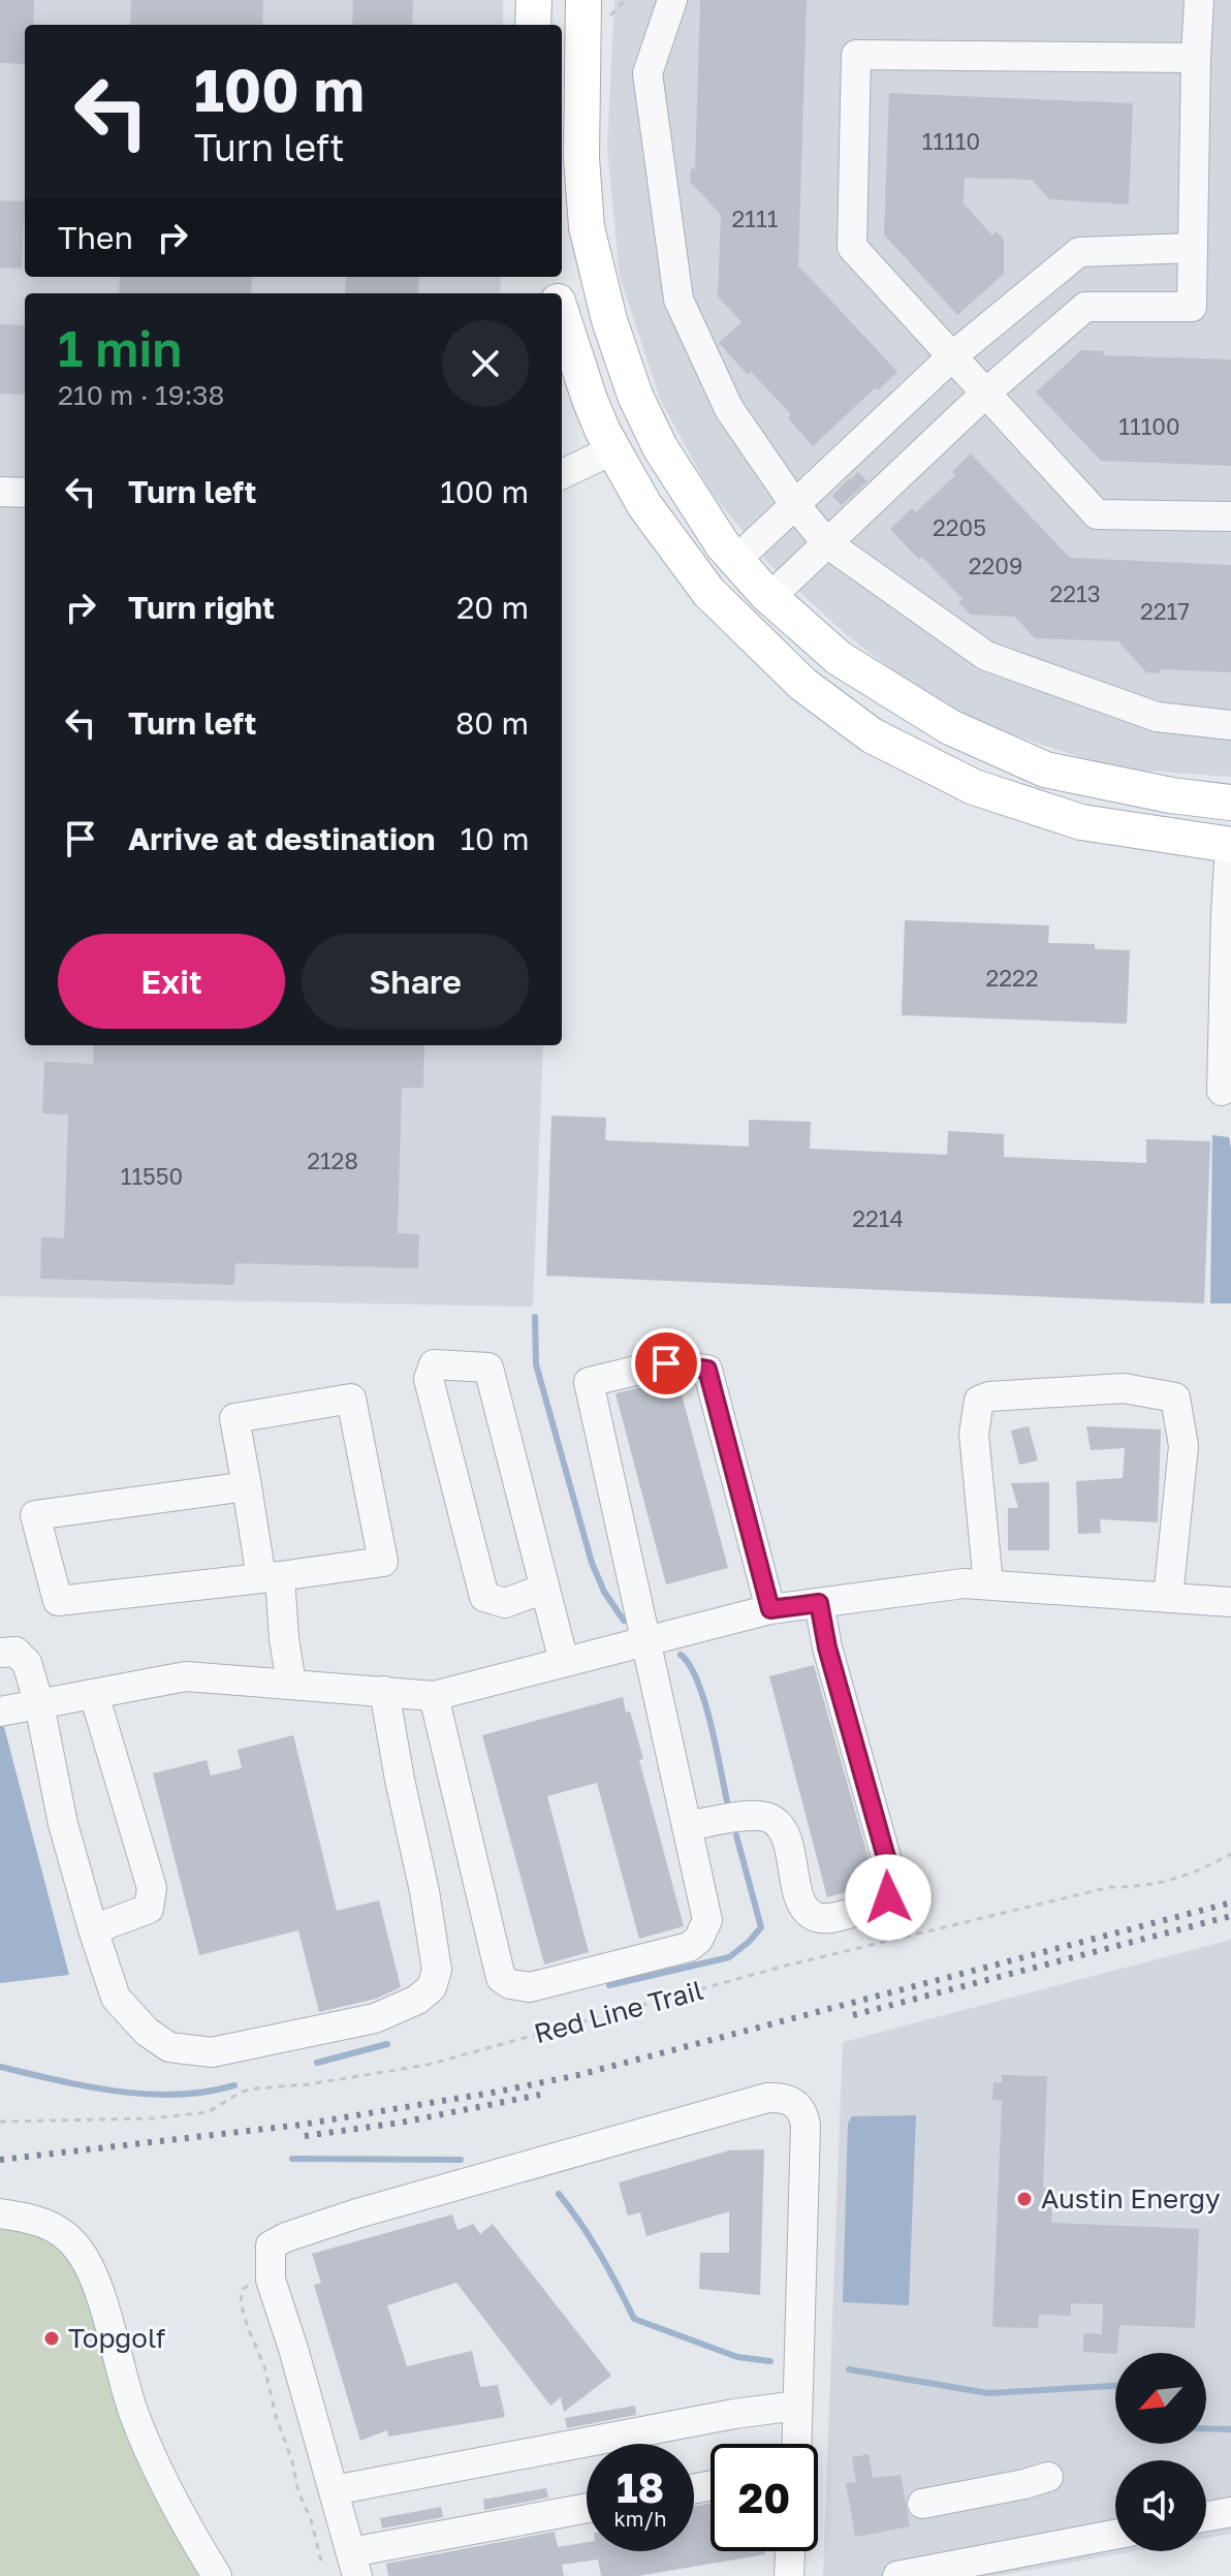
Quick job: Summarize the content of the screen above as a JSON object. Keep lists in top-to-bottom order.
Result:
{
  "streets": {
    "path": ["Red Line Trail"]
  },
  "places": ["Austin Energy", "Topgolf"],
  "house_numbers": [
    "11110",
    "2111",
    "11100",
    "2205",
    "2209",
    "2213",
    "2217",
    "2222",
    "2128",
    "11550",
    "2214"
  ],
  "north": "bottom left",
  "page": {
    "turn": ["100 m", "Turn left"],
    "then": "Then",
    "heading": ["1 min", "210 m · 19:38"],
    "list": [
      {
        "name": "Turn left",
        "value": "100 m"
      },
      {
        "name": "Turn right",
        "value": "20 m"
      },
      {
        "name": "Turn left",
        "value": "80 m"
      },
      {
        "name": "Arrive at destination",
        "value": "10 m"
      }
    ],
    "buttons": ["Exit", "Share"],
    "speed": "18 km/h",
    "limit": "20"
  }
}
